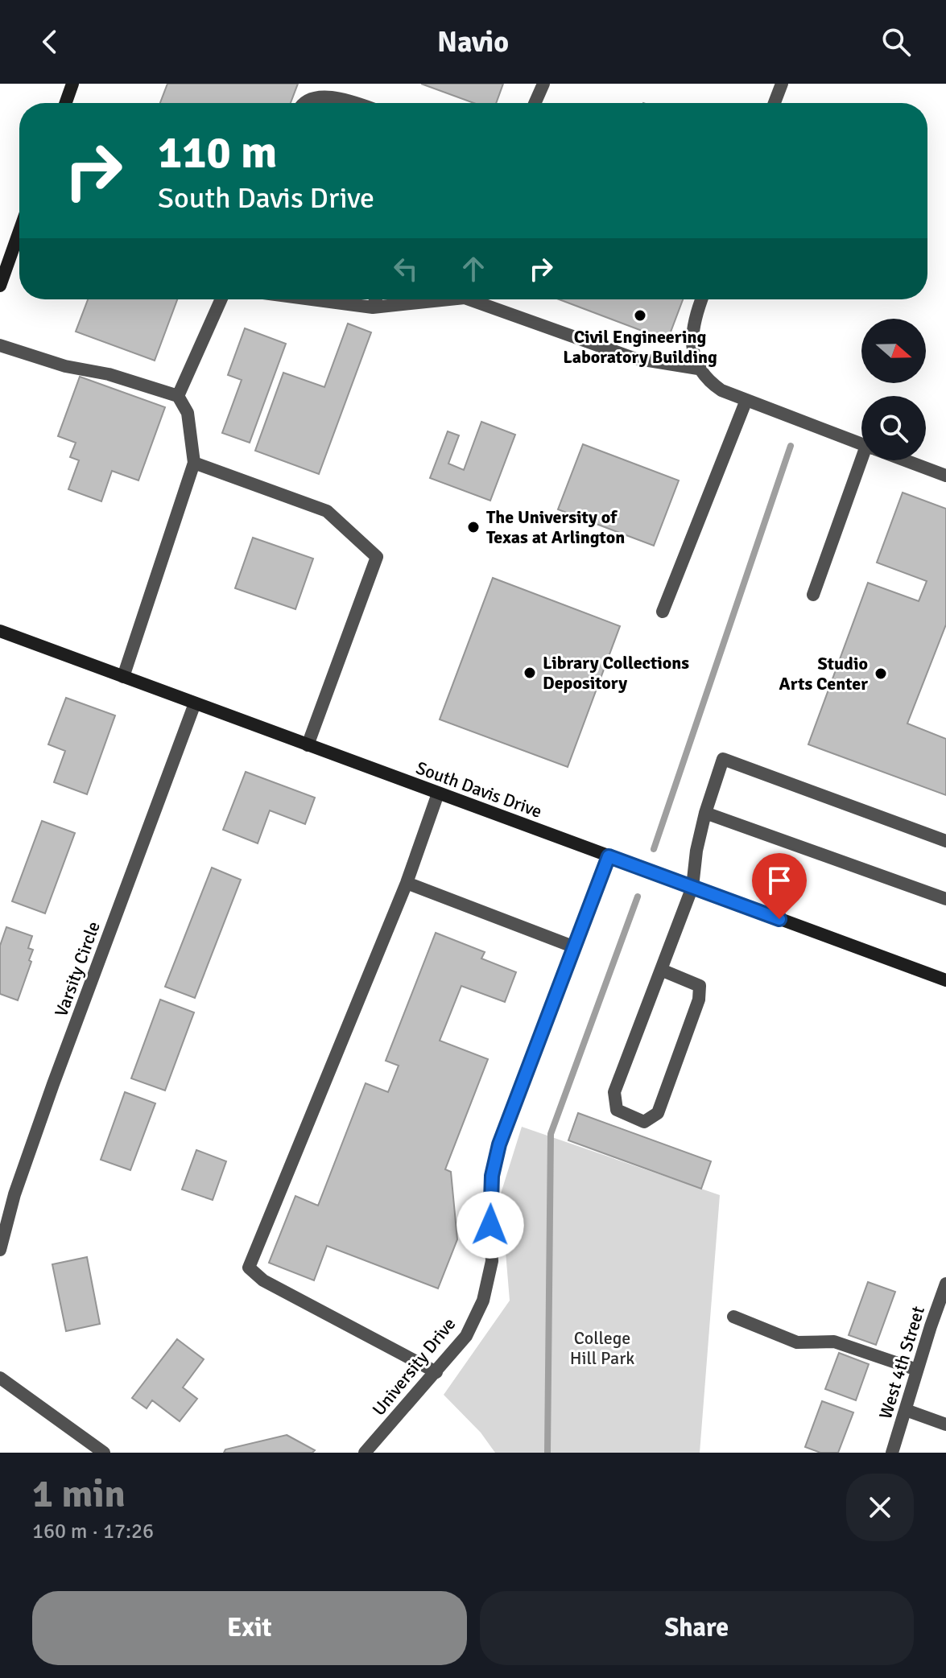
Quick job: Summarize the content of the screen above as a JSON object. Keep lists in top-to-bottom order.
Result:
{
  "streets": {
    "street": [
      "South Davis Drive",
      "Varsity Circle",
      "West 4th Street",
      "University Drive"
    ]
  },
  "crossings": [
    ["South Davis Drive", "Varsity Circle"],
    ["South Davis Drive", "University Drive"]
  ],
  "parks": ["College Hill Park"],
  "places": [
    "Civil Engineering Laboratory Building",
    "The University of Texas at Arlington",
    "Library Collections Depository",
    "Studio Arts Center"
  ],
  "north": "right",
  "page": {
    "header": "Navio",
    "turn": ["110 m", "South Davis Drive"],
    "heading": ["1 min", "160 m · 17:26"],
    "buttons": ["Exit", "Share"]
  }
}
